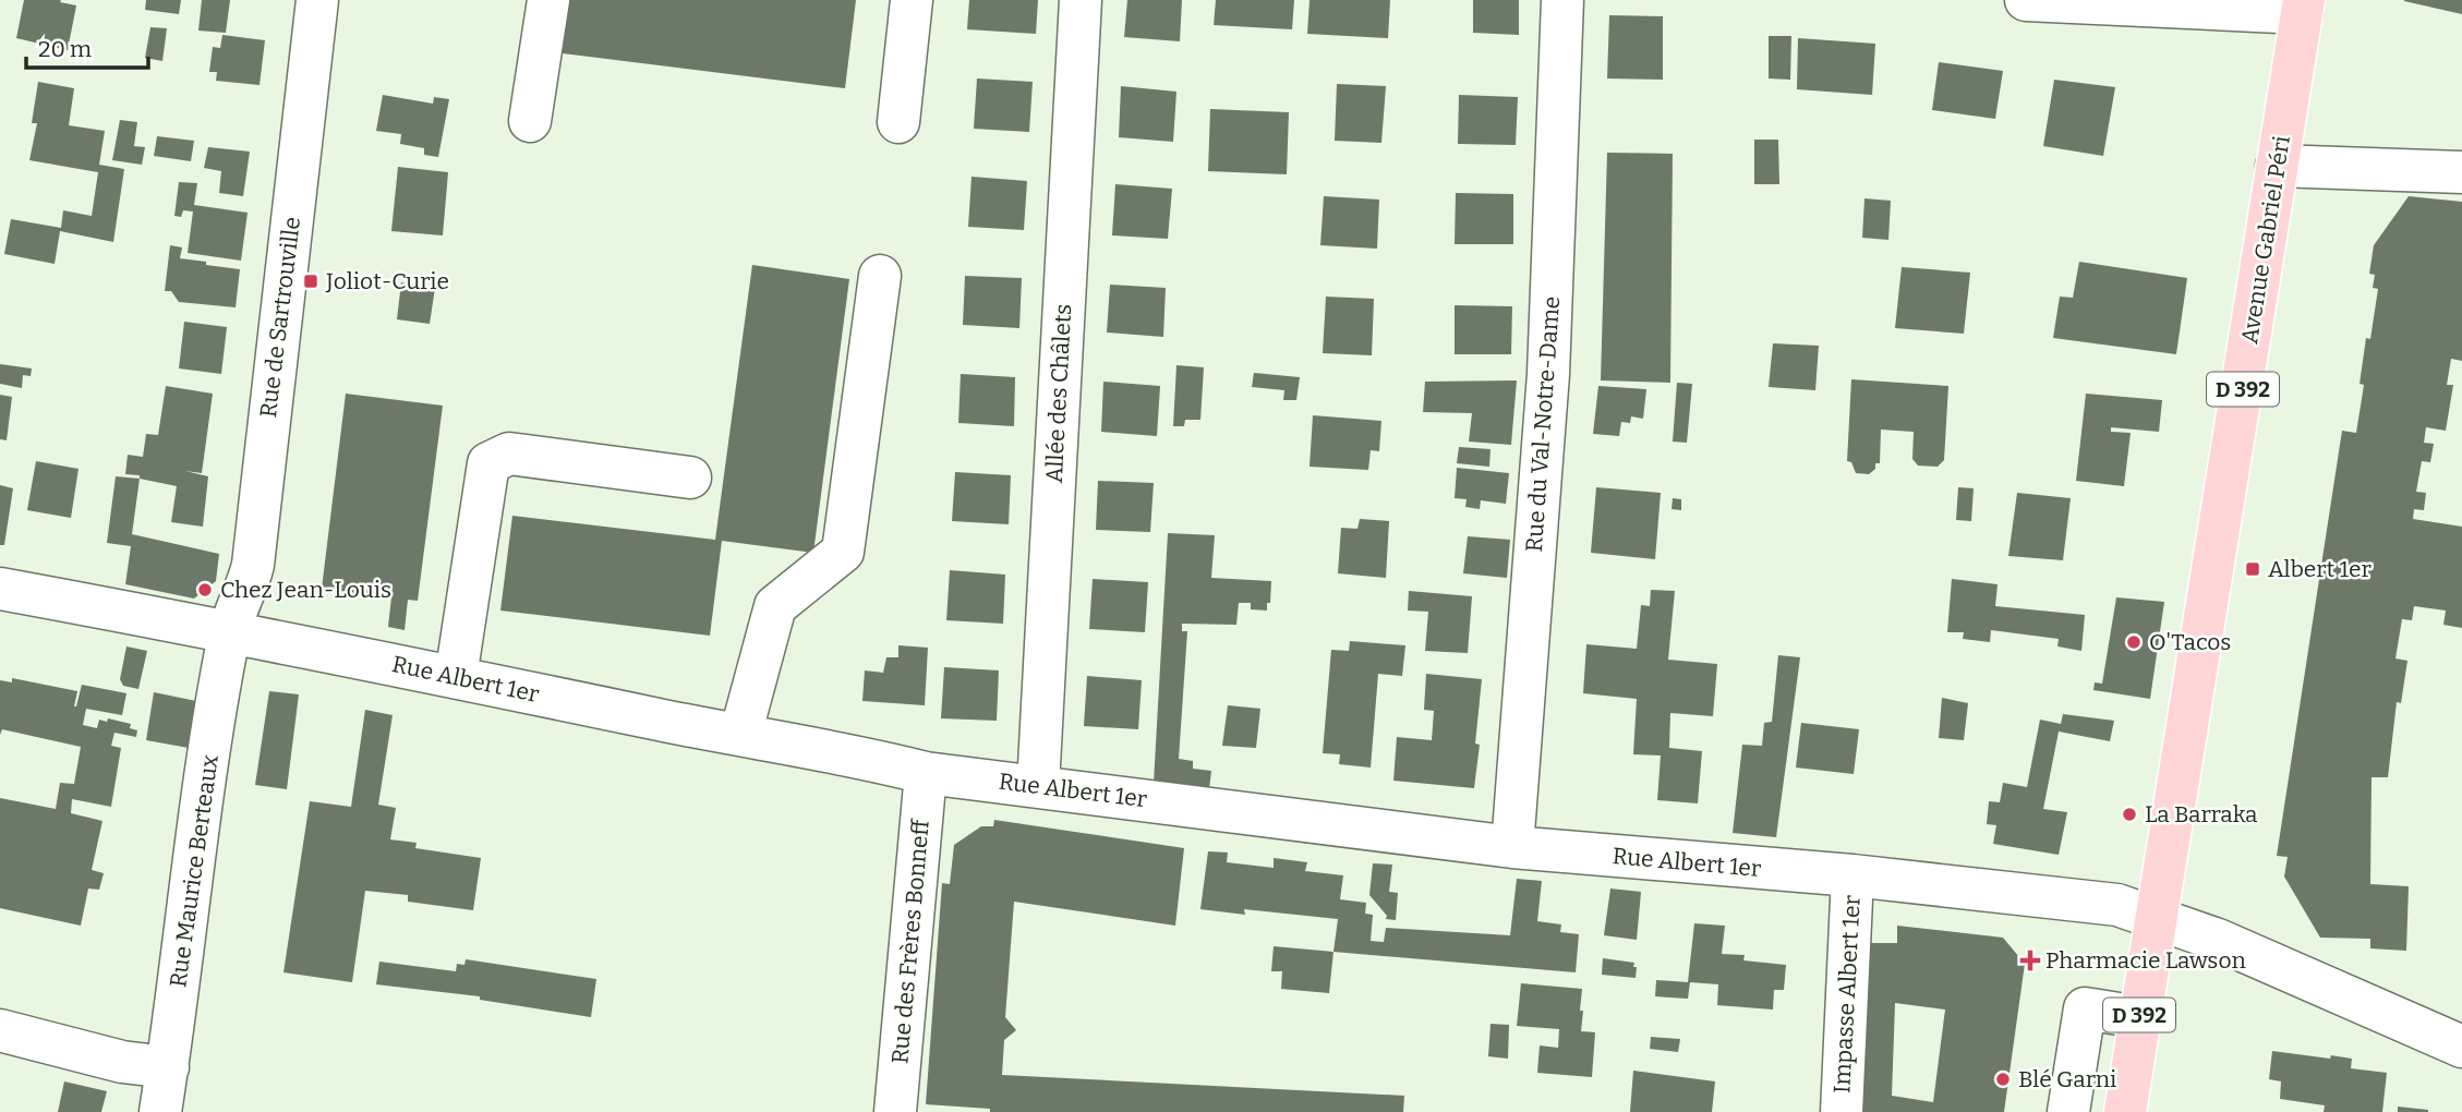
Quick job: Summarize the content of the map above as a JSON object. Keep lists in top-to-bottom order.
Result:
{
  "streets": {
    "main road": ["Avenue Gabriel Péri", "D 392"],
    "street": [
      "Rue de Sartrouville",
      "Allée des Châlets",
      "Rue du Val-Notre-Dame",
      "Rue Albert 1er",
      "Rue Maurice Berteaux",
      "Rue des Frères Bonneff",
      "Impasse Albert 1er"
    ]
  },
  "crossings": [
    ["Avenue Gabriel Péri", "Rue Albert 1er"],
    ["Rue de Sartrouville", "Rue Albert 1er"],
    ["Rue de Sartrouville", "Rue Maurice Berteaux"],
    ["Allée des Châlets", "Rue Albert 1er"],
    ["Rue du Val-Notre-Dame", "Rue Albert 1er"],
    ["Rue Albert 1er", "Rue Maurice Berteaux"],
    ["Rue Albert 1er", "Rue des Frères Bonneff"],
    ["Rue Albert 1er", "Impasse Albert 1er"]
  ],
  "places": {
    "transit": ["Joliot-Curie", "Albert 1er"],
    "other": [
      "Chez Jean-Louis",
      "O'Tacos",
      "La Barraka",
      "Blé Garni"
    ],
    "health": ["Pharmacie Lawson"]
  },
  "scale_bar": "20 m"
}
